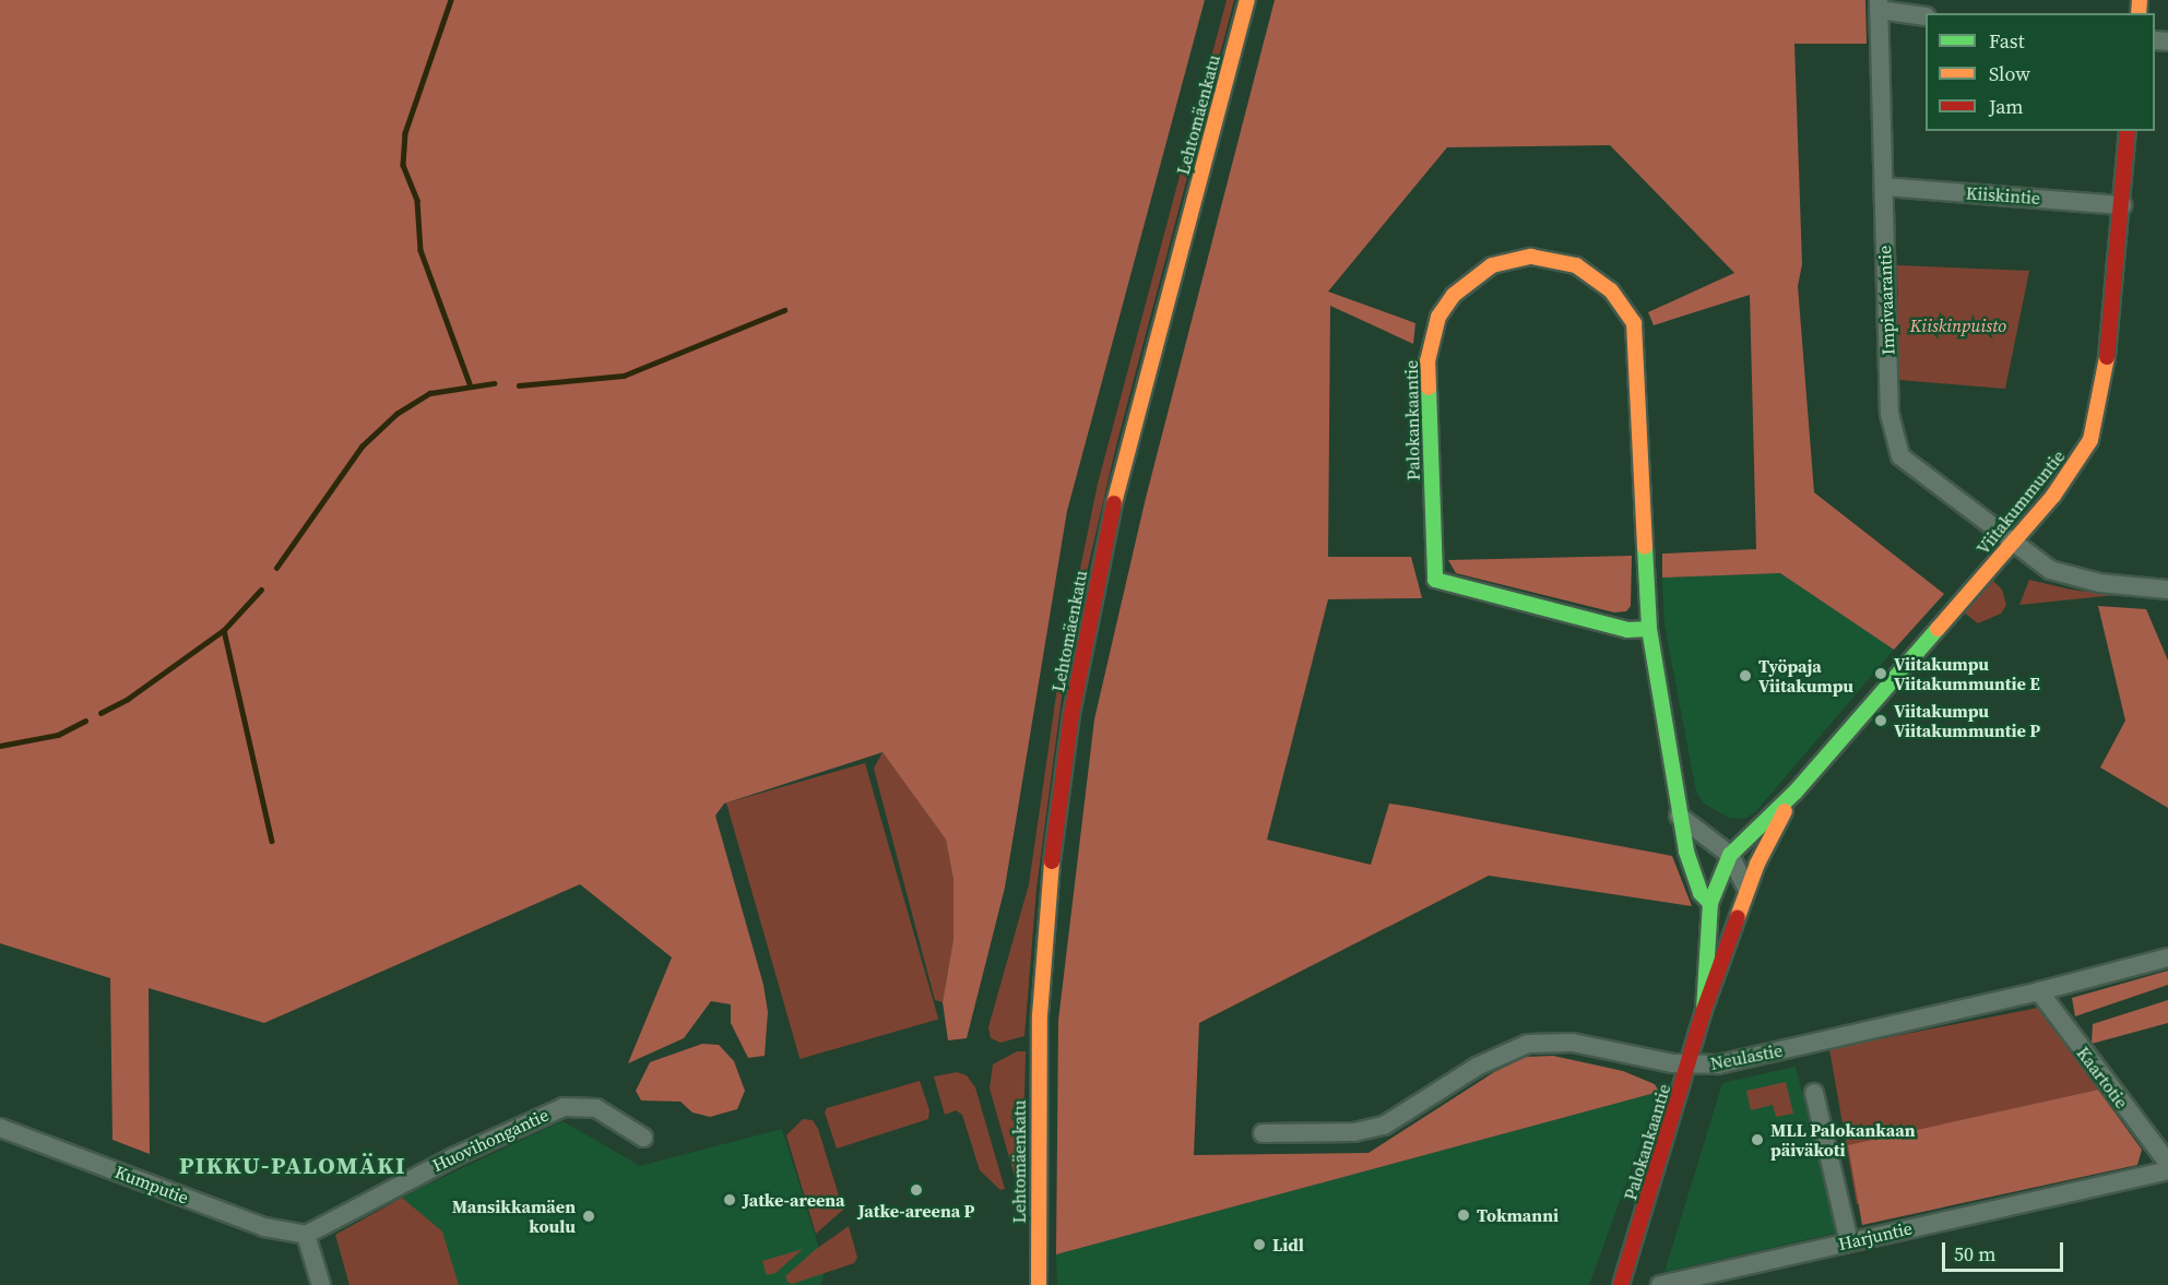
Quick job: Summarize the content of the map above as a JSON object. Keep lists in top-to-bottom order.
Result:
{
  "streets": {
    "street": [
      "Lehtomäenkatu",
      "Kiiskintie",
      "Impivaarantie",
      "Palokankaantie",
      "Viitakummuntie",
      "Neulastie",
      "Kaartotie",
      "Huovihongantie",
      "Kumputie",
      "Harjuntie"
    ]
  },
  "crossings": [
    ["Kiiskintie", "Impivaarantie"],
    ["Kiiskintie", "Viitakummuntie"],
    ["Impivaarantie", "Viitakummuntie"],
    ["Palokankaantie", "Viitakummuntie"],
    ["Palokankaantie", "Neulastie"],
    ["Neulastie", "Kaartotie"],
    ["Huovihongantie", "Kumputie"]
  ],
  "districts": ["PIKKU-PALOMÄKI"],
  "parks": ["Kiiskinpuisto"],
  "places": [
    "Viitakumpu Viitakummuntie E",
    "Työpaja Viitakumpu",
    "Viitakumpu Viitakummuntie P",
    "MLL Palokankaan päiväkoti",
    "Jatke-areena P",
    "Jatke-areena",
    "Tokmanni",
    "Mansikkamäen koulu",
    "Lidl"
  ],
  "legend": ["Fast", "Slow", "Jam"],
  "scale_bar": "50 m"
}
